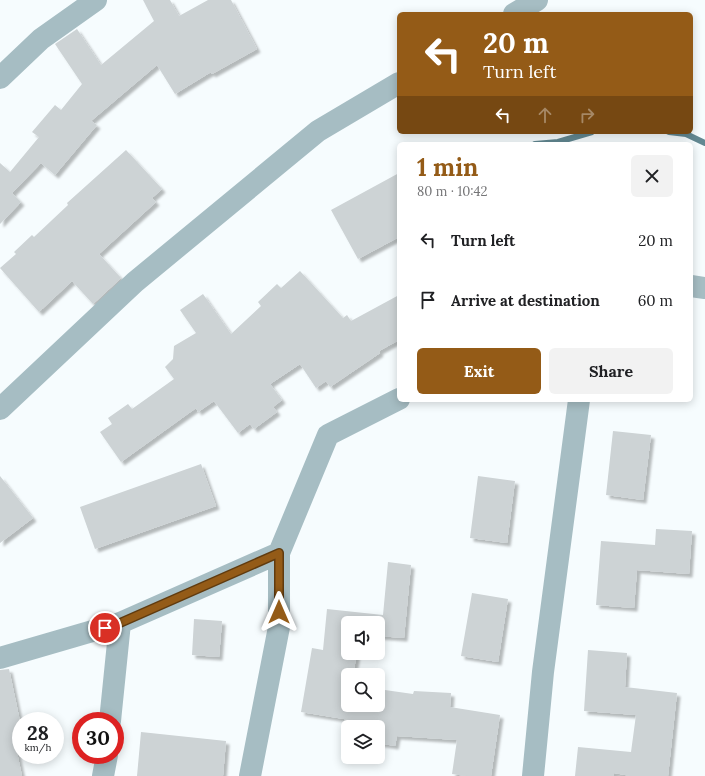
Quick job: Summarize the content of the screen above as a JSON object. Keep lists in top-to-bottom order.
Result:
{
  "page": {
    "turn": ["20 m", "Turn left"],
    "heading": ["1 min", "80 m · 10:42"],
    "list": [
      {
        "name": "Turn left",
        "value": "20 m"
      },
      {
        "name": "Arrive at destination",
        "value": "60 m"
      }
    ],
    "buttons": ["Exit", "Share"],
    "speed": "28 km/h",
    "limit": "30"
  }
}
